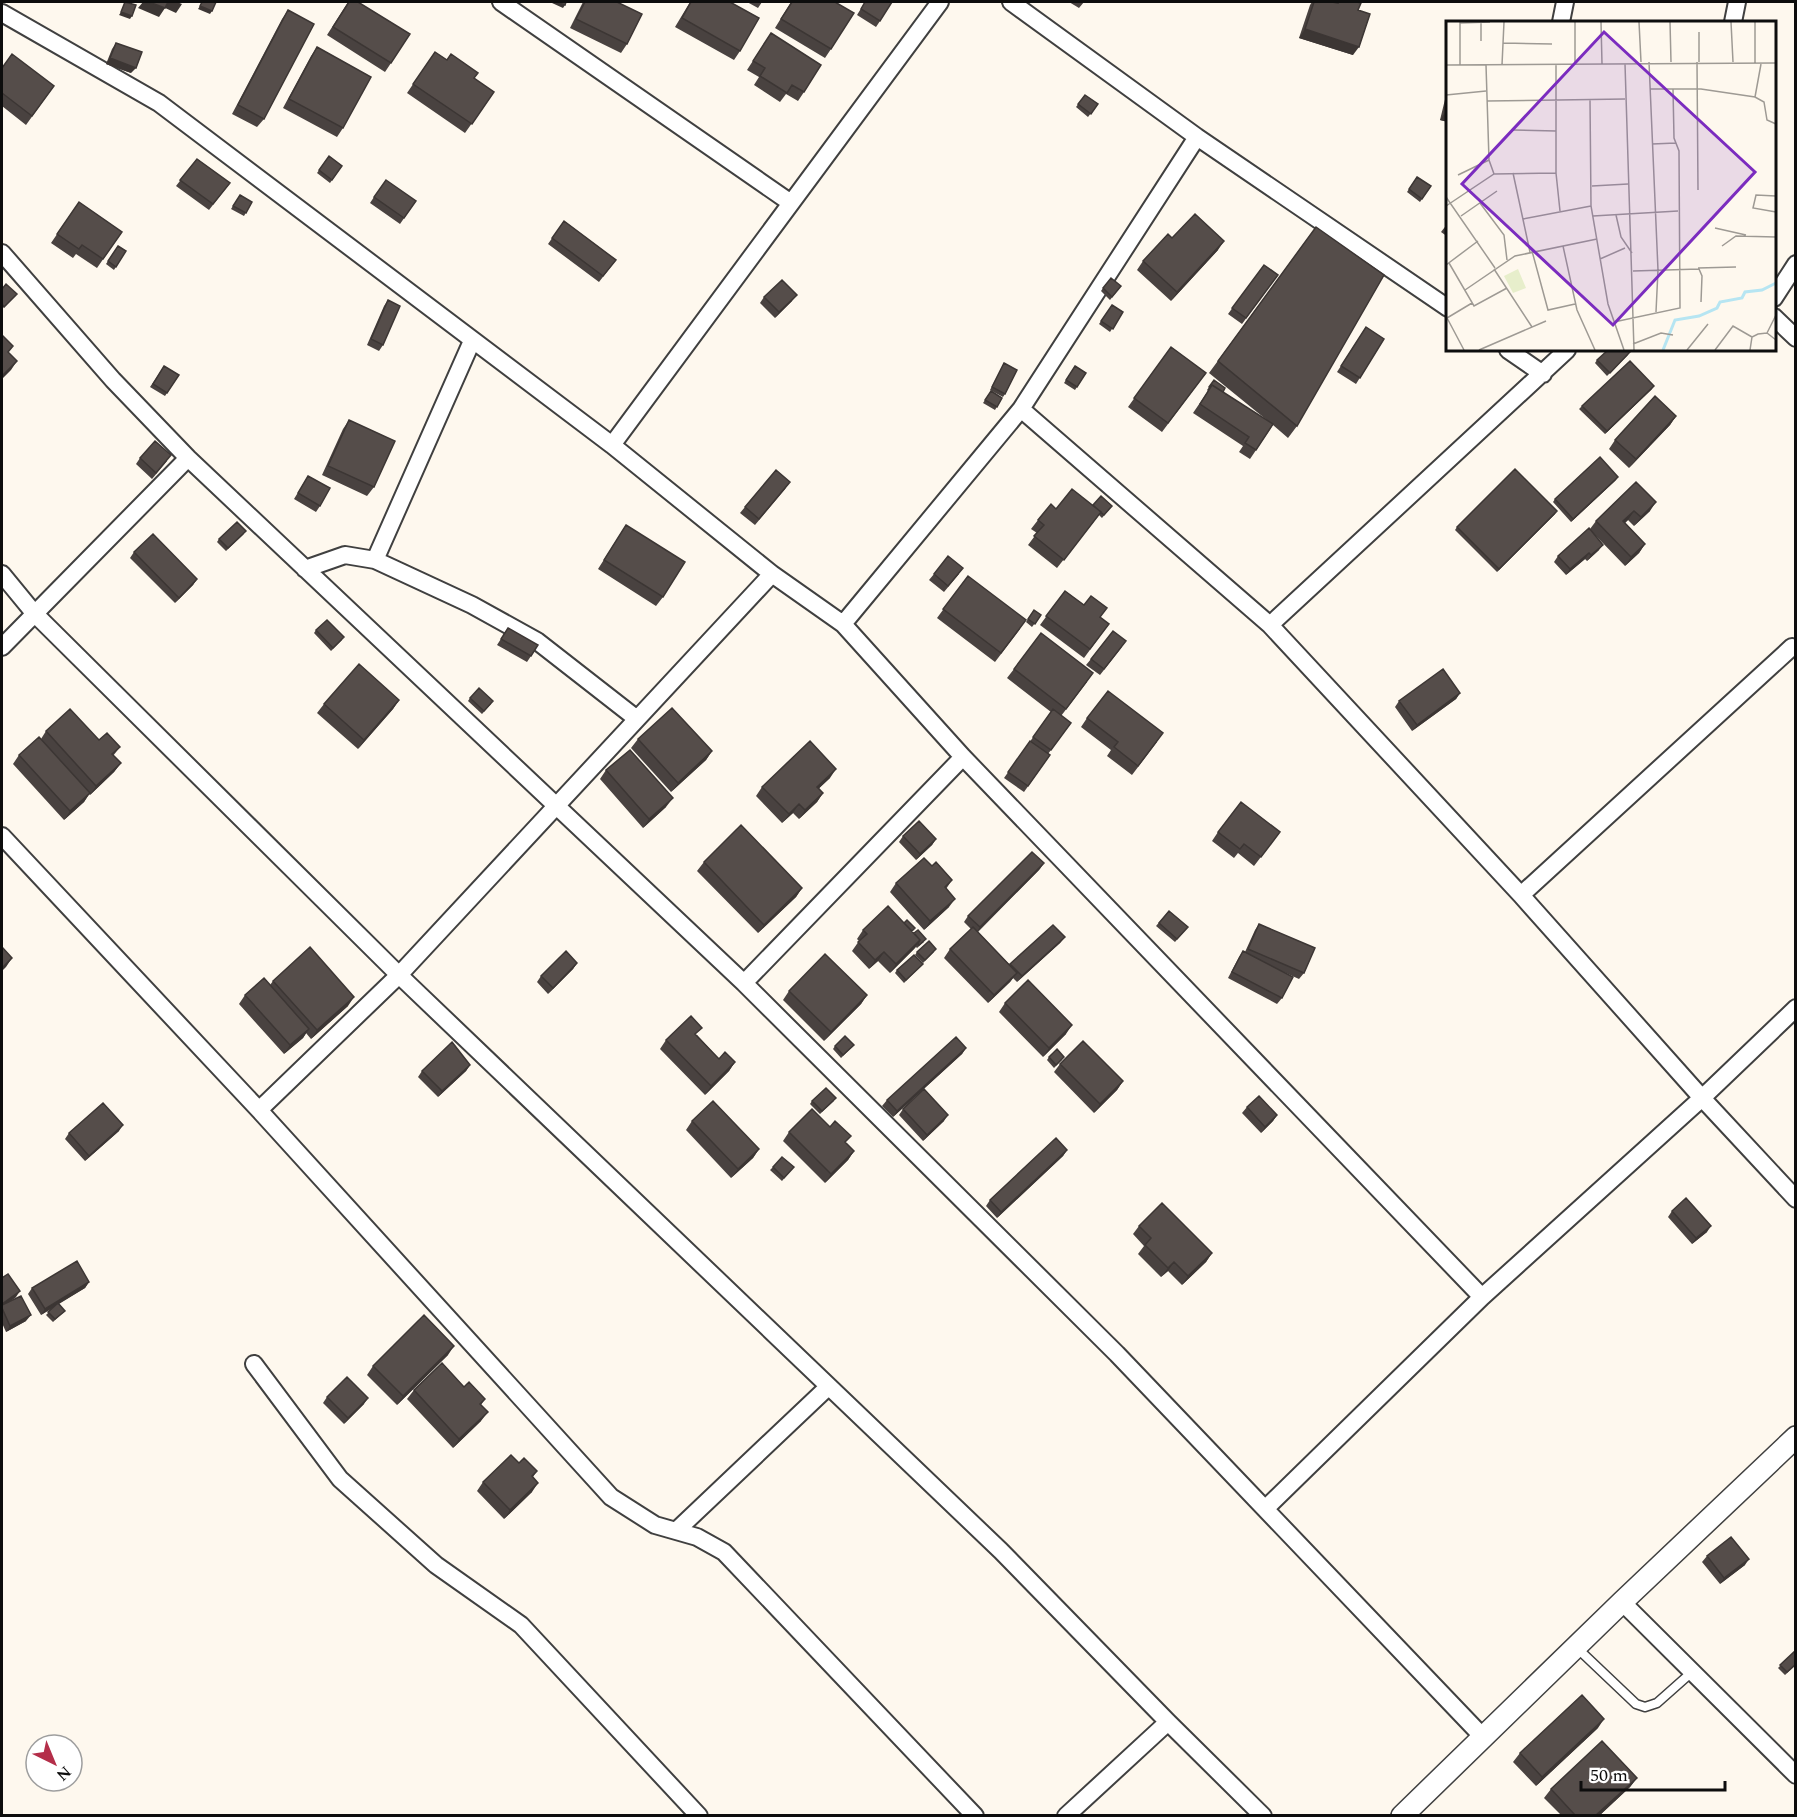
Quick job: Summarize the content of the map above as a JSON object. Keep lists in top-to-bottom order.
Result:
{
  "scale_bar": "50 m",
  "north": "bottom right"
}
